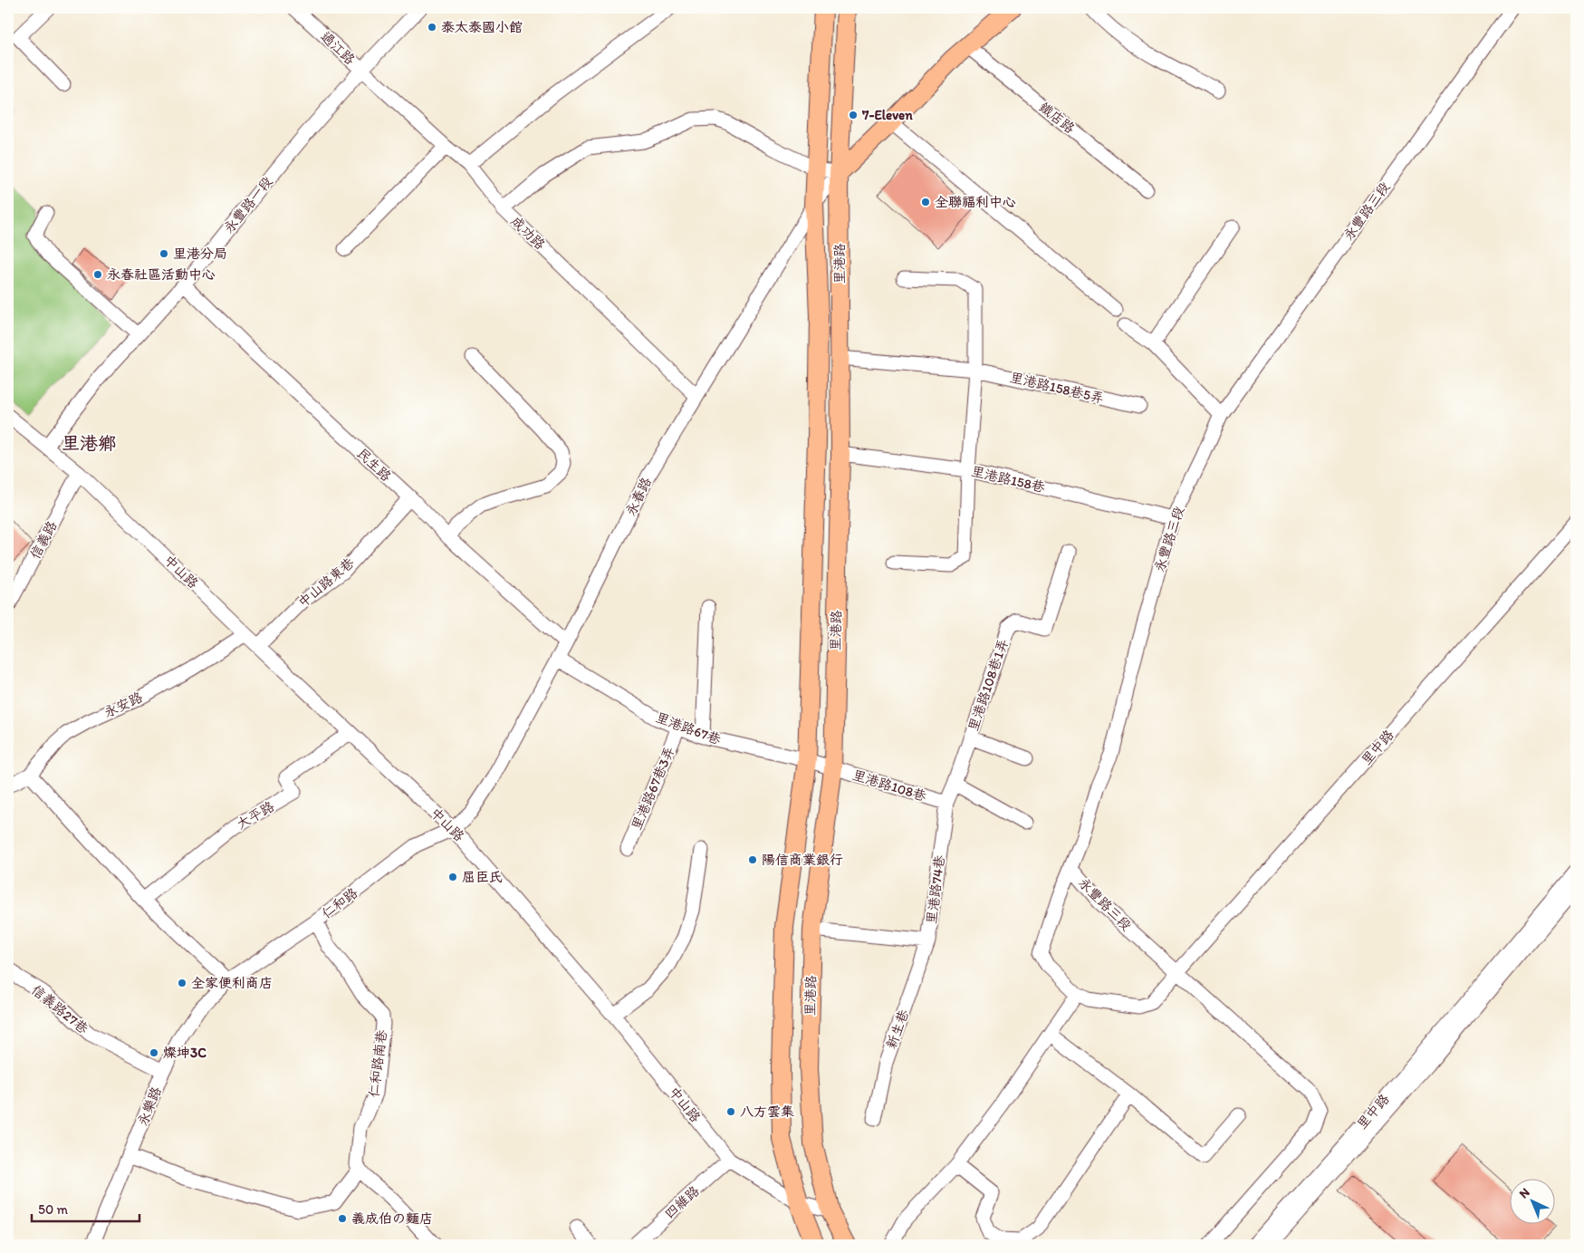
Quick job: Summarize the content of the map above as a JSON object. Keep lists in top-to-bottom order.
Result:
{
  "streets": {
    "main road": ["里港路"],
    "street": [
      "過江路",
      "鐵店路",
      "永豐路一段",
      "永豐路三段",
      "成功路",
      "里港路158巷5弄",
      "民生路",
      "里港路158巷",
      "永春路",
      "信義路",
      "中山路",
      "中山路東巷",
      "里港路108巷1弄",
      "永安路",
      "里港路67巷",
      "里中路",
      "里港路108巷",
      "里港路67巷3弄",
      "大平路",
      "里港路74巷",
      "仁和路",
      "信義路27巷",
      "新生巷",
      "仁和路南巷",
      "永樂路",
      "四維路"
    ]
  },
  "crossings": [
    ["過江路", "永豐路一段"],
    ["過江路", "成功路"],
    ["永豐路一段", "成功路"],
    ["永豐路一段", "民生路"],
    ["永豐路一段", "中山路"],
    ["永豐路三段", "里港路158巷"],
    ["永豐路三段", "里中路"],
    ["成功路", "永春路"],
    ["里港路", "里港路158巷5弄"],
    ["里港路", "里港路158巷"],
    ["里港路", "永春路"],
    ["里港路", "中山路"],
    ["里港路", "里港路67巷"],
    ["里港路", "里港路108巷"],
    ["里港路", "里港路74巷"],
    ["民生路", "永春路"],
    ["民生路", "中山路東巷"],
    ["永春路", "中山路"],
    ["永春路", "里港路67巷"],
    ["永春路", "仁和路"],
    ["信義路", "中山路"],
    ["中山路", "中山路東巷"],
    ["中山路", "永安路"],
    ["中山路", "大平路"],
    ["中山路", "仁和路"],
    ["中山路", "四維路"],
    ["里港路108巷1弄", "里港路108巷"],
    ["里港路108巷1弄", "里港路74巷"],
    ["里港路67巷", "里港路108巷"],
    ["里港路67巷", "里港路67巷3弄"],
    ["里港路108巷", "里港路74巷"],
    ["里港路74巷", "新生巷"],
    ["仁和路", "仁和路南巷"],
    ["仁和路", "永樂路"],
    ["信義路27巷", "永樂路"]
  ],
  "districts": ["里港鄉"],
  "places": [
    "泰太泰國小館",
    "7-Eleven",
    "全聯福利中心",
    "里港分局",
    "永春社區活動中心",
    "陽信商業銀行",
    "屈臣氏",
    "全家便利商店",
    "燦坤3C",
    "八方雲集",
    "義成伯の麵店"
  ],
  "scale_bar": "50 m",
  "north": "top left"
}
